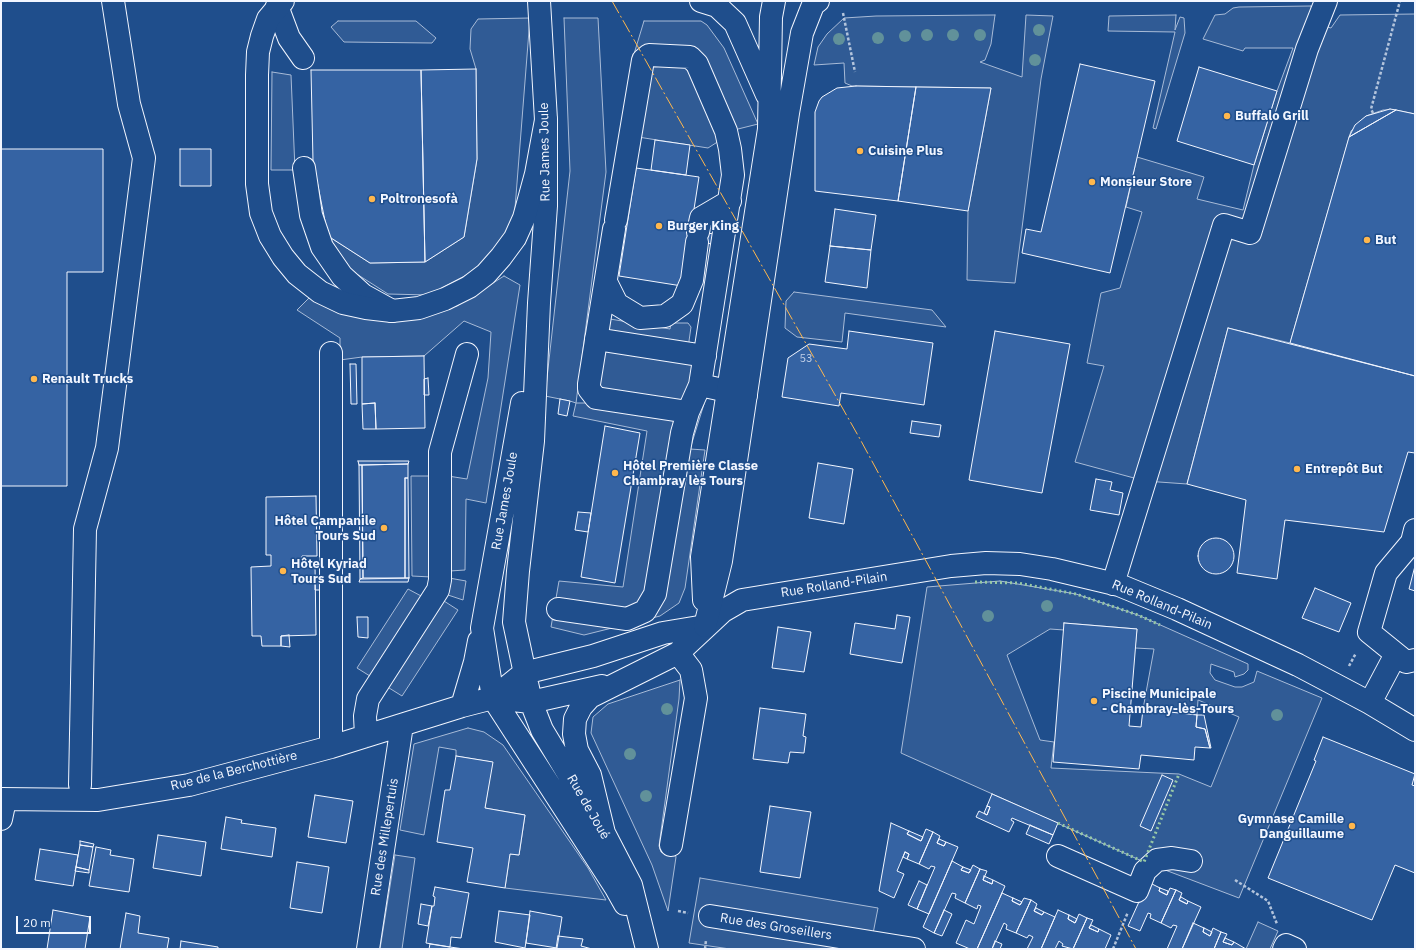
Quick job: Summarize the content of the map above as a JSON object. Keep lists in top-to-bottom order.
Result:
{
  "streets": {
    "street": [
      "Rue James Joule",
      "Rue Rolland-Pilain",
      "Rue de la Berchottière",
      "Rue de Joué",
      "Rue des Millepertuis",
      "Rue des Groseillers"
    ]
  },
  "crossings": [
    ["Rue James Joule", "Rue de la Berchottière"],
    ["Rue James Joule", "Rue de Joué"],
    ["Rue de la Berchottière", "Rue de Joué"],
    ["Rue de la Berchottière", "Rue des Millepertuis"]
  ],
  "places": [
    "Buffalo Grill",
    "Cuisine Plus",
    "Monsieur Store",
    "Poltronesofà",
    "Burger King",
    "But",
    "Renault Trucks",
    "Entrepôt But",
    "Hôtel Première Classe Chambray lès Tours",
    "Hôtel Campanile Tours Sud",
    "Hôtel Kyriad Tours Sud",
    "Piscine Municipale - Chambray-lès-Tours",
    "Gymnase Camille Danguillaume"
  ],
  "house_numbers": ["53"],
  "scale_bar": "20 m"
}
